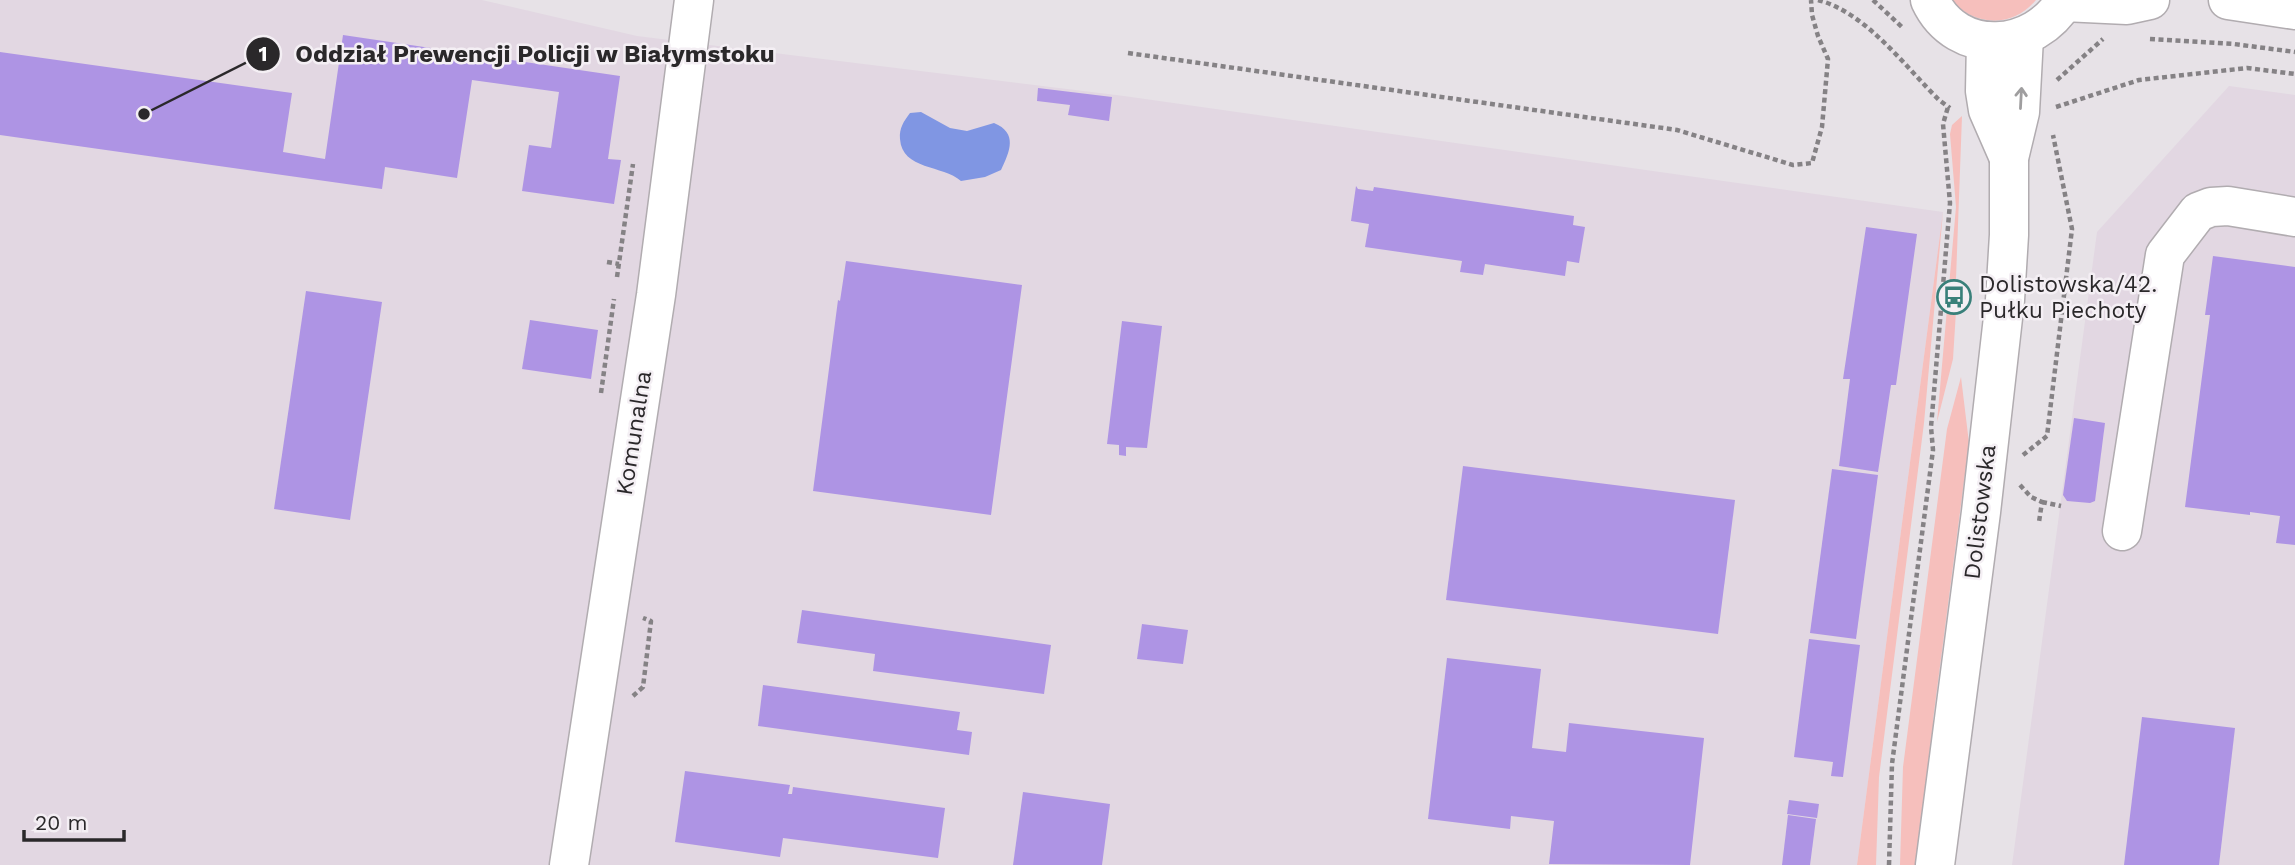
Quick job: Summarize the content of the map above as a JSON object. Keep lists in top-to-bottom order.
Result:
{
  "streets": {
    "street": ["Komunalna", "Dolistowska"]
  },
  "places": {
    "other": ["Oddział Prewencji Policji w Białymstoku"],
    "bus stop": ["Dolistowska/42. Pułku Piechoty"]
  },
  "scale_bar": "20 m"
}
